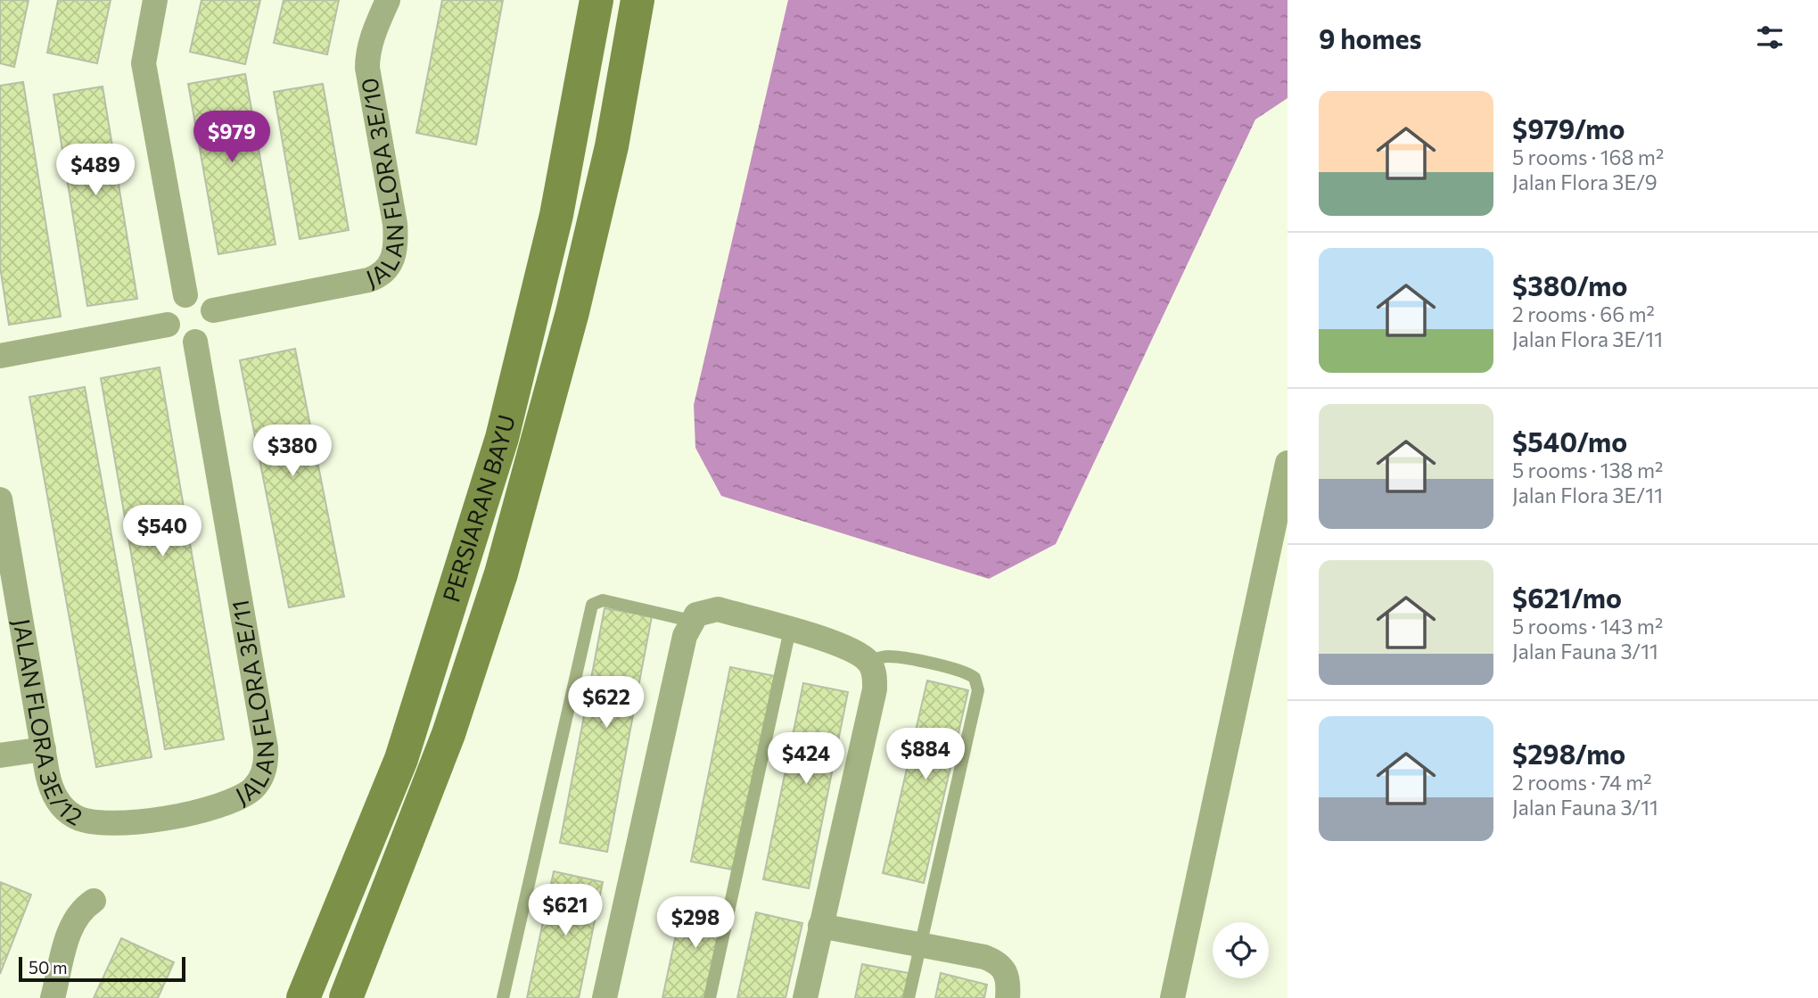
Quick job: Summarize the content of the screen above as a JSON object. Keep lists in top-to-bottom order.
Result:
{
  "streets": {
    "main road": ["PERSIARAN BAYU"],
    "street": ["JALAN FLORA 3E/10", "JALAN FLORA 3E/11", "JALAN FLORA 3E/12"]
  },
  "crossings": [
    ["JALAN FLORA 3E/10", "JALAN FLORA 3E/11"],
    ["JALAN FLORA 3E/11", "JALAN FLORA 3E/12"]
  ],
  "scale_bar": "50 m",
  "page": {
    "heading": "9 homes",
    "list": [
      {
        "name": "$979/mo",
        "note": "5 rooms · 168 m² · Jalan Flora 3E/9"
      },
      {
        "name": "$380/mo",
        "note": "2 rooms · 66 m² · Jalan Flora 3E/11"
      },
      {
        "name": "$540/mo",
        "note": "5 rooms · 138 m² · Jalan Flora 3E/11"
      },
      {
        "name": "$621/mo",
        "note": "5 rooms · 143 m² · Jalan Fauna 3/11"
      },
      {
        "name": "$298/mo",
        "note": "2 rooms · 74 m² · Jalan Fauna 3/11"
      }
    ],
    "price": [
      "$979",
      "$489",
      "$380",
      "$540",
      "$622",
      "$884",
      "$424",
      "$621",
      "$298"
    ],
    "scale": "50 m"
  }
}
